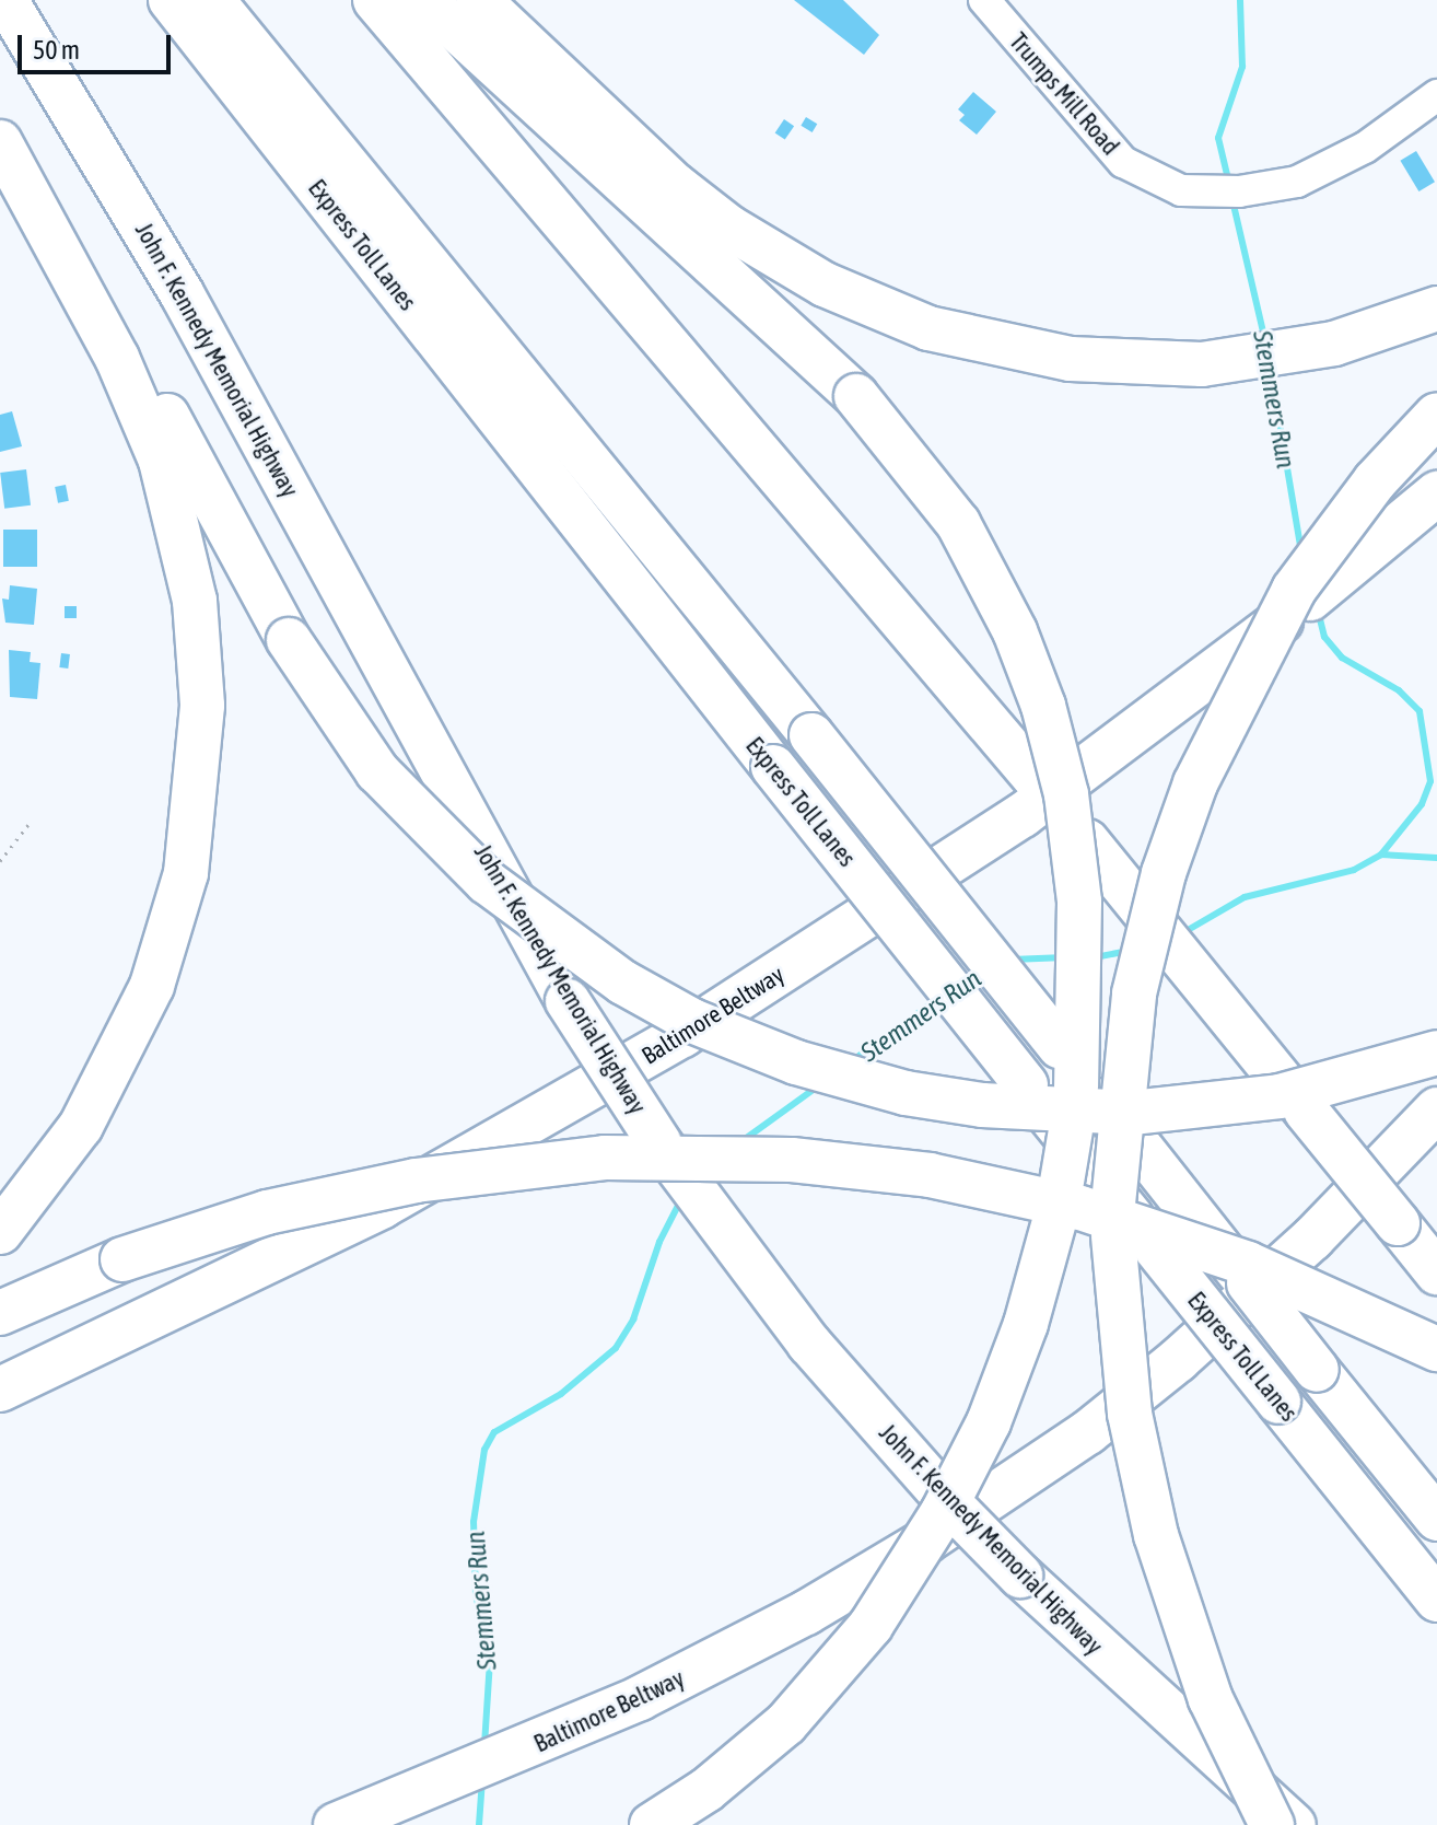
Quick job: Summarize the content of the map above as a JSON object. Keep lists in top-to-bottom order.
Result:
{
  "streets": {
    "highway": ["Express Toll Lanes", "John F. Kennedy Memorial Highway", "Baltimore Beltway"],
    "street": ["Trumps Mill Road"]
  },
  "water": ["Stemmers Run"],
  "scale_bar": "50 m"
}
